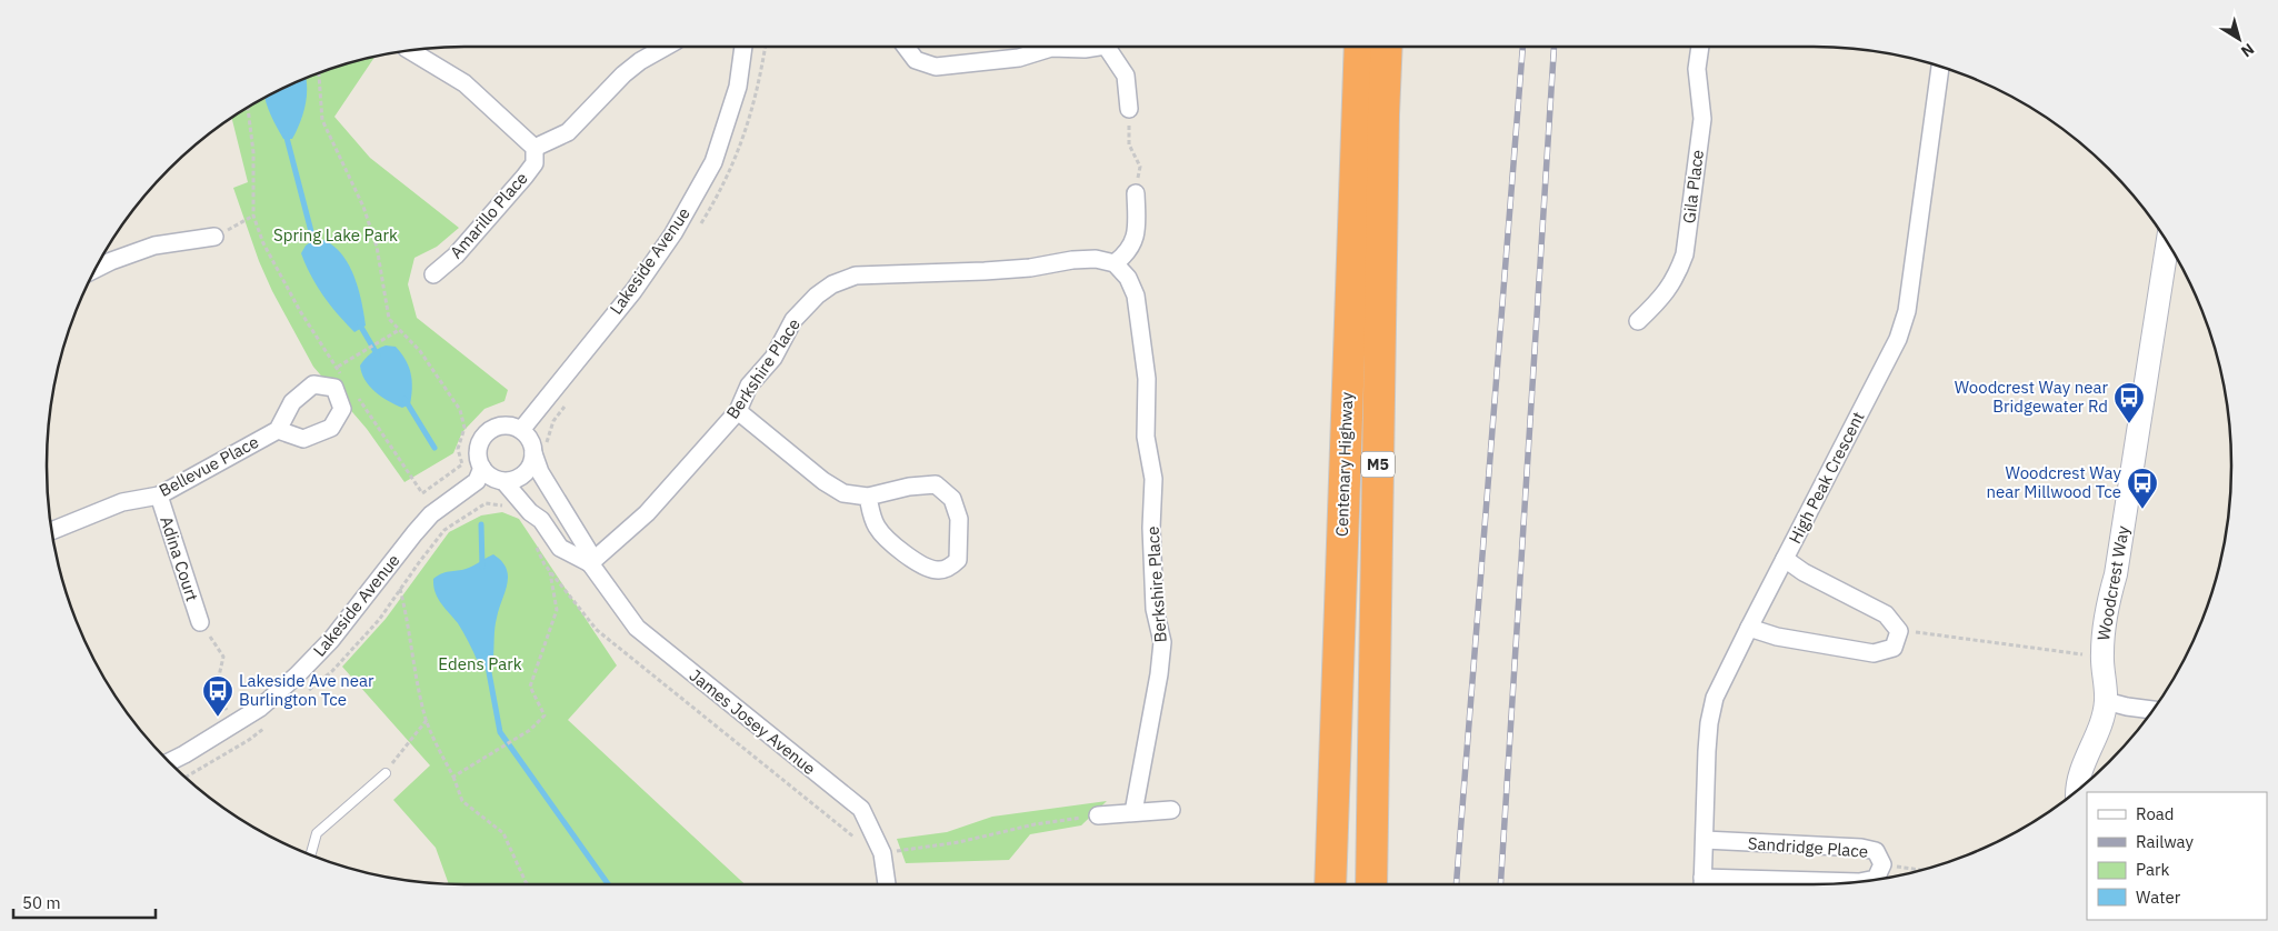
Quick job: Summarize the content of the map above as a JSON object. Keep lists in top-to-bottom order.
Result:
{
  "streets": {
    "highway": ["Centenary Highway", "M5"],
    "street": [
      "Gila Place",
      "Amarillo Place",
      "Lakeside Avenue",
      "Berkshire Place",
      "Bellevue Place",
      "High Peak Crescent",
      "Adina Court",
      "Woodcrest Way",
      "James Josey Avenue",
      "Sandridge Place"
    ]
  },
  "crossings": [
    ["Lakeside Avenue", "James Josey Avenue"],
    ["Berkshire Place", "James Josey Avenue"],
    ["Bellevue Place", "Adina Court"],
    ["High Peak Crescent", "Sandridge Place"]
  ],
  "parks": ["Spring Lake Park", "Edens Park"],
  "places": {
    "bus stop": ["Woodcrest Way near Bridgewater Rd", "Woodcrest Way near Millwood Tce", "Lakeside Ave near Burlington Tce"]
  },
  "legend": [
    "Road",
    "Railway",
    "Park",
    "Water"
  ],
  "scale_bar": "50 m",
  "north": "bottom right"
}
